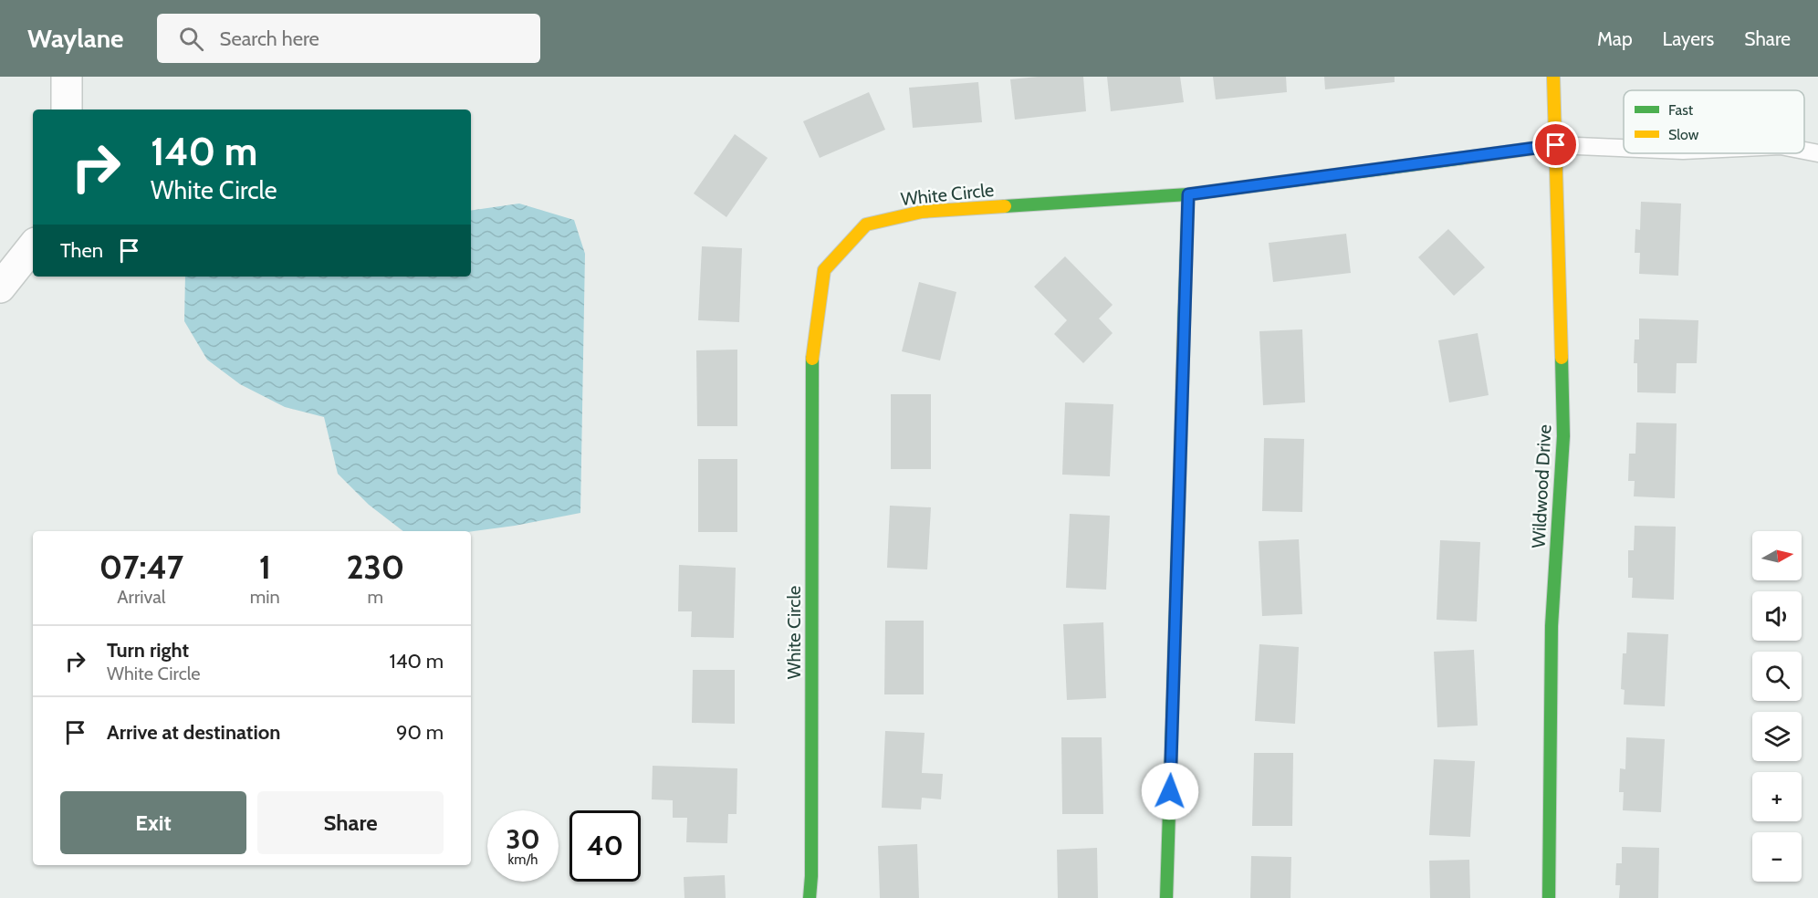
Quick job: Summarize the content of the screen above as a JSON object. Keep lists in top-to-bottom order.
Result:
{
  "streets": {
    "street": ["White Circle", "Wildwood Drive"]
  },
  "crossings": [
    ["White Circle", "Wildwood Drive"]
  ],
  "legend": ["Fast", "Slow"],
  "north": "right",
  "page": {
    "header": "Waylane",
    "search": "Search here",
    "nav": ["Map", "Layers", "Share"],
    "turn": ["140 m", "White Circle"],
    "then": "Then",
    "map_buttons": ["+", "−"],
    "eta": [
      "07:47",
      "Arrival",
      "1",
      "min",
      "230",
      "m"
    ],
    "list": [
      {
        "name": "Turn right",
        "note": "White Circle",
        "value": "140 m"
      },
      {
        "name": "Arrive at destination",
        "value": "90 m"
      }
    ],
    "buttons": ["Exit", "Share"],
    "speed": "30 km/h",
    "limit": "40"
  }
}
